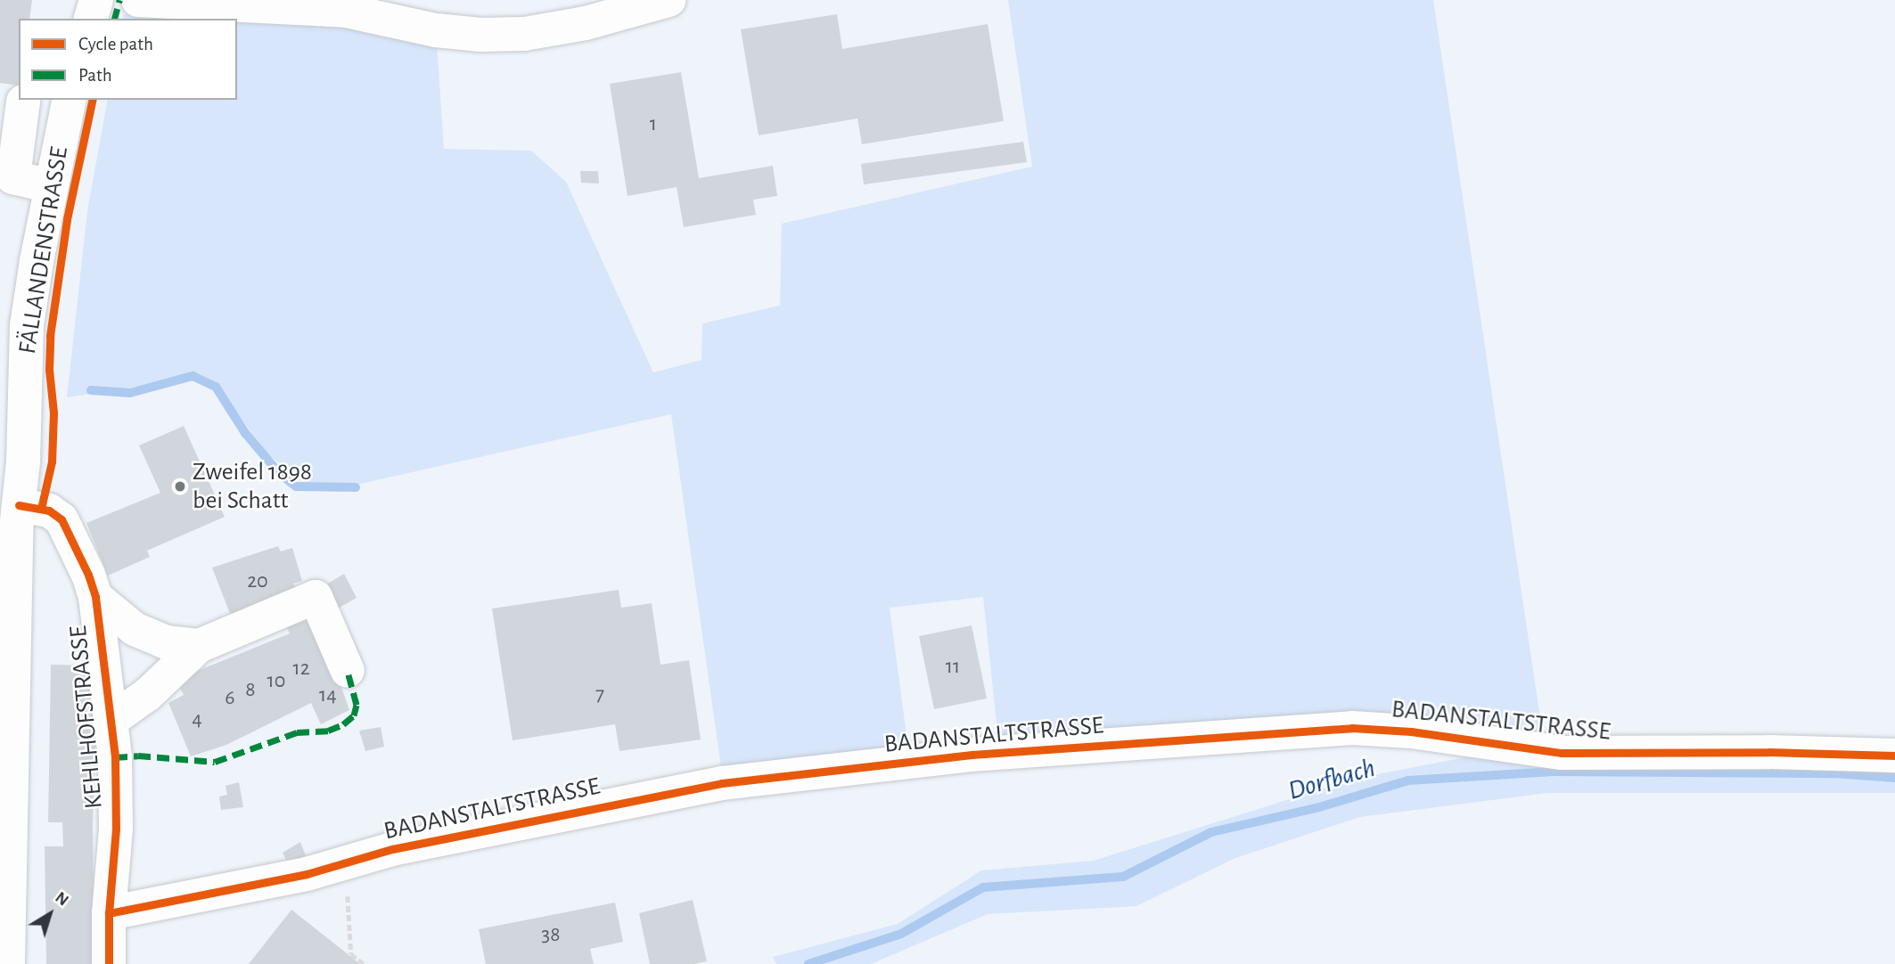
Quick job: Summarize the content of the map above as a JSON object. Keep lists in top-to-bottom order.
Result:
{
  "streets": {
    "street": ["FÄLLANDENSTRASSE", "KEHLHOFSTRASSE", "BADANSTALTSTRASSE"]
  },
  "crossings": [
    ["FÄLLANDENSTRASSE", "KEHLHOFSTRASSE"],
    ["KEHLHOFSTRASSE", "BADANSTALTSTRASSE"]
  ],
  "water": ["Dorfbach"],
  "places": ["Zweifel 1898 bei Schatt"],
  "house_numbers": [
    "1",
    "20",
    "11",
    "12",
    "10",
    "8",
    "7",
    "14",
    "6",
    "4",
    "38"
  ],
  "legend": ["Cycle path", "Path"],
  "north": "top right"
}
